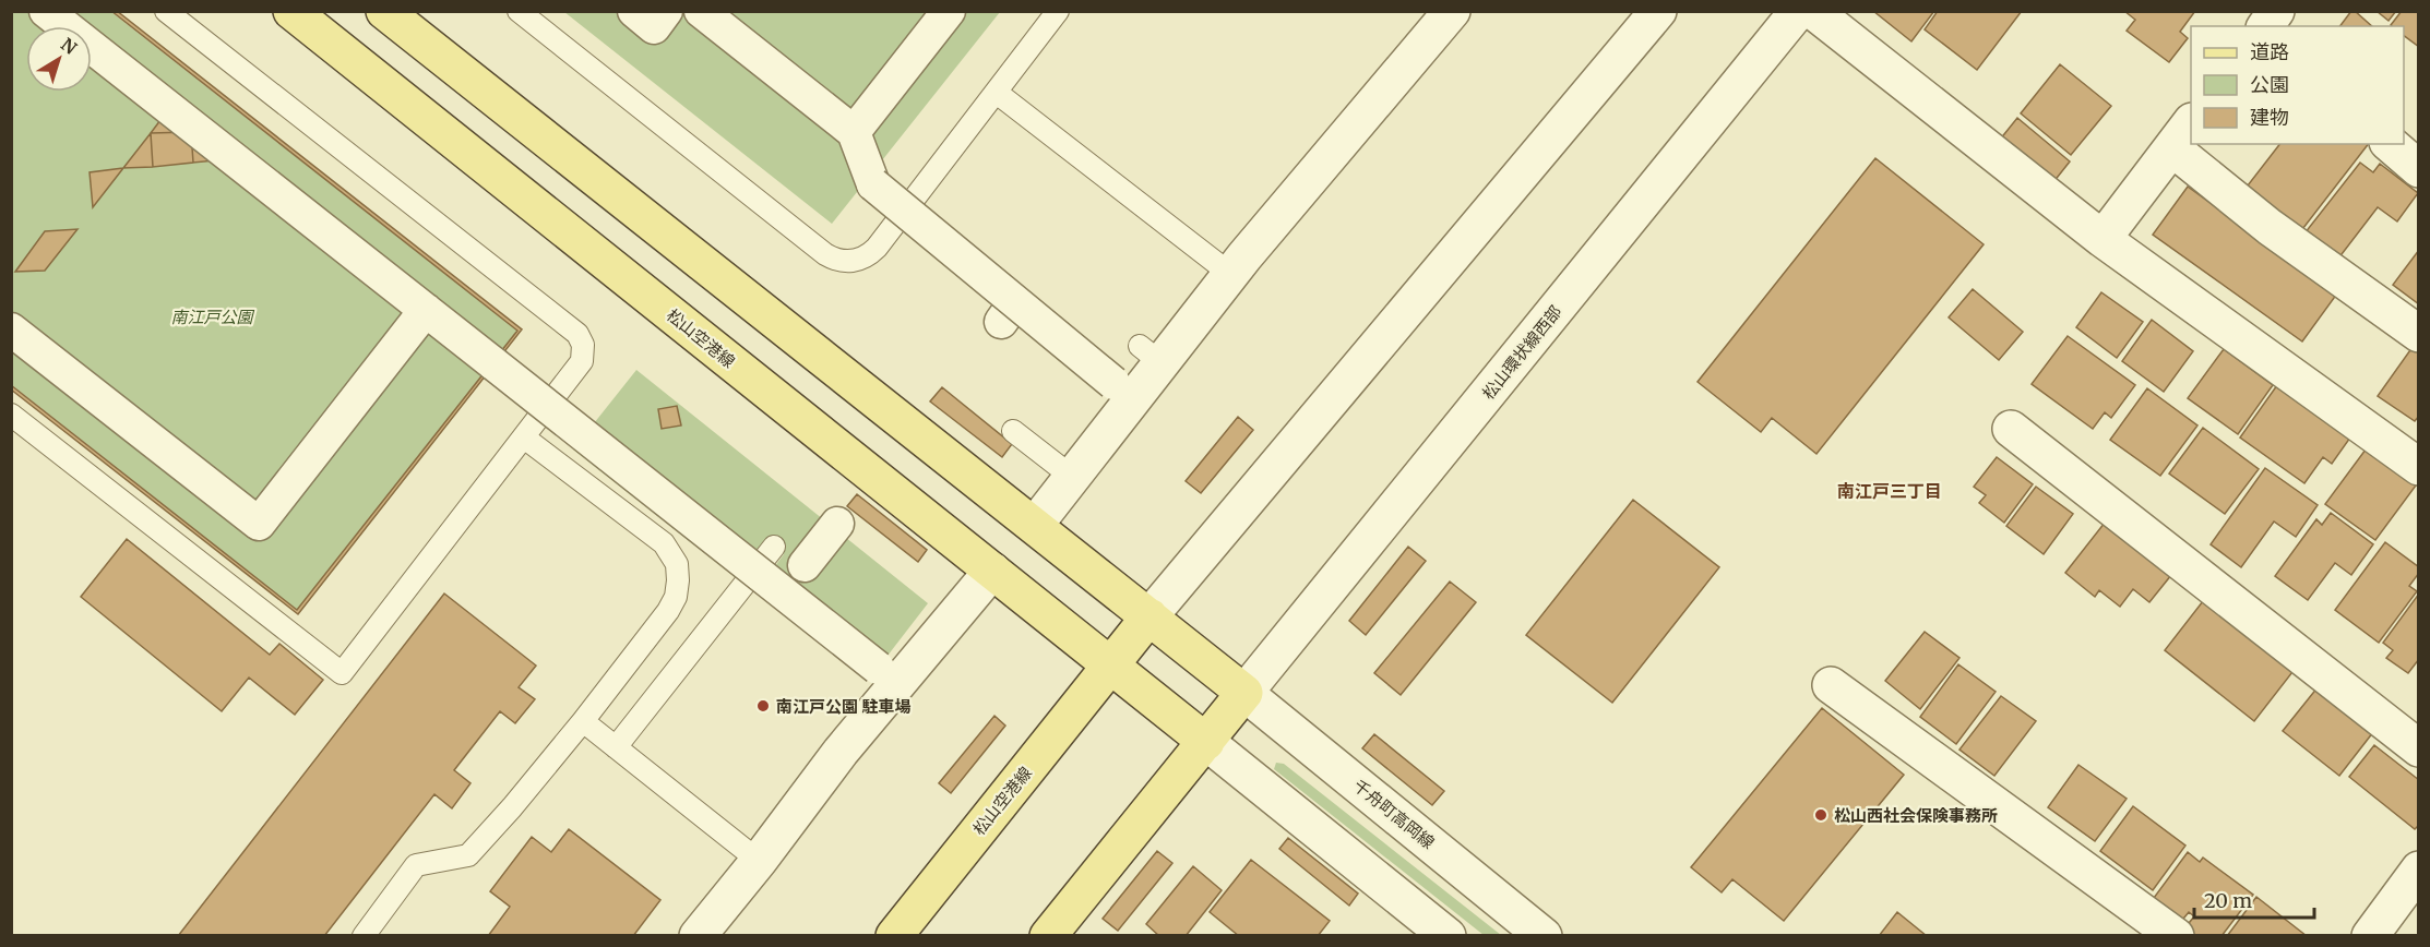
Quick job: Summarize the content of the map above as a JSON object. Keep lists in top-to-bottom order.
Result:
{
  "streets": {
    "main road": ["松山空港線"],
    "street": ["松山環状線西部", "千舟町高岡線"]
  },
  "crossings": [
    ["松山環状線西部", "千舟町高岡線"]
  ],
  "districts": ["南江戸三丁目"],
  "parks": ["南江戸公園"],
  "places": ["南江戸公園 駐車場", "松山西社会保険事務所"],
  "legend": ["道路", "公園", "建物"],
  "scale_bar": "20 m",
  "north": "top right"
}
